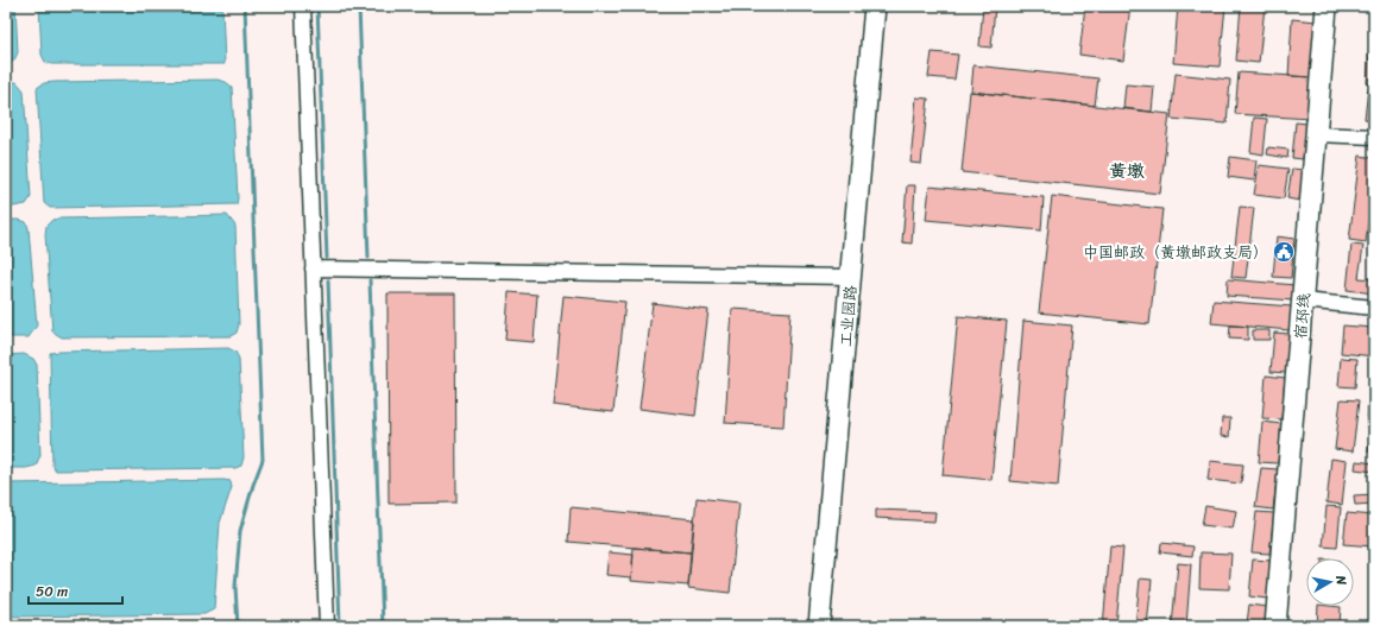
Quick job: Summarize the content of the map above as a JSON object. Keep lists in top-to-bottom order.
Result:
{
  "streets": {
    "street": ["工业园路", "宿邳线"]
  },
  "districts": ["黄墩"],
  "places": {
    "public building": ["中国邮政（黄墩邮政支局）"]
  },
  "scale_bar": "50 m",
  "north": "right"
}
